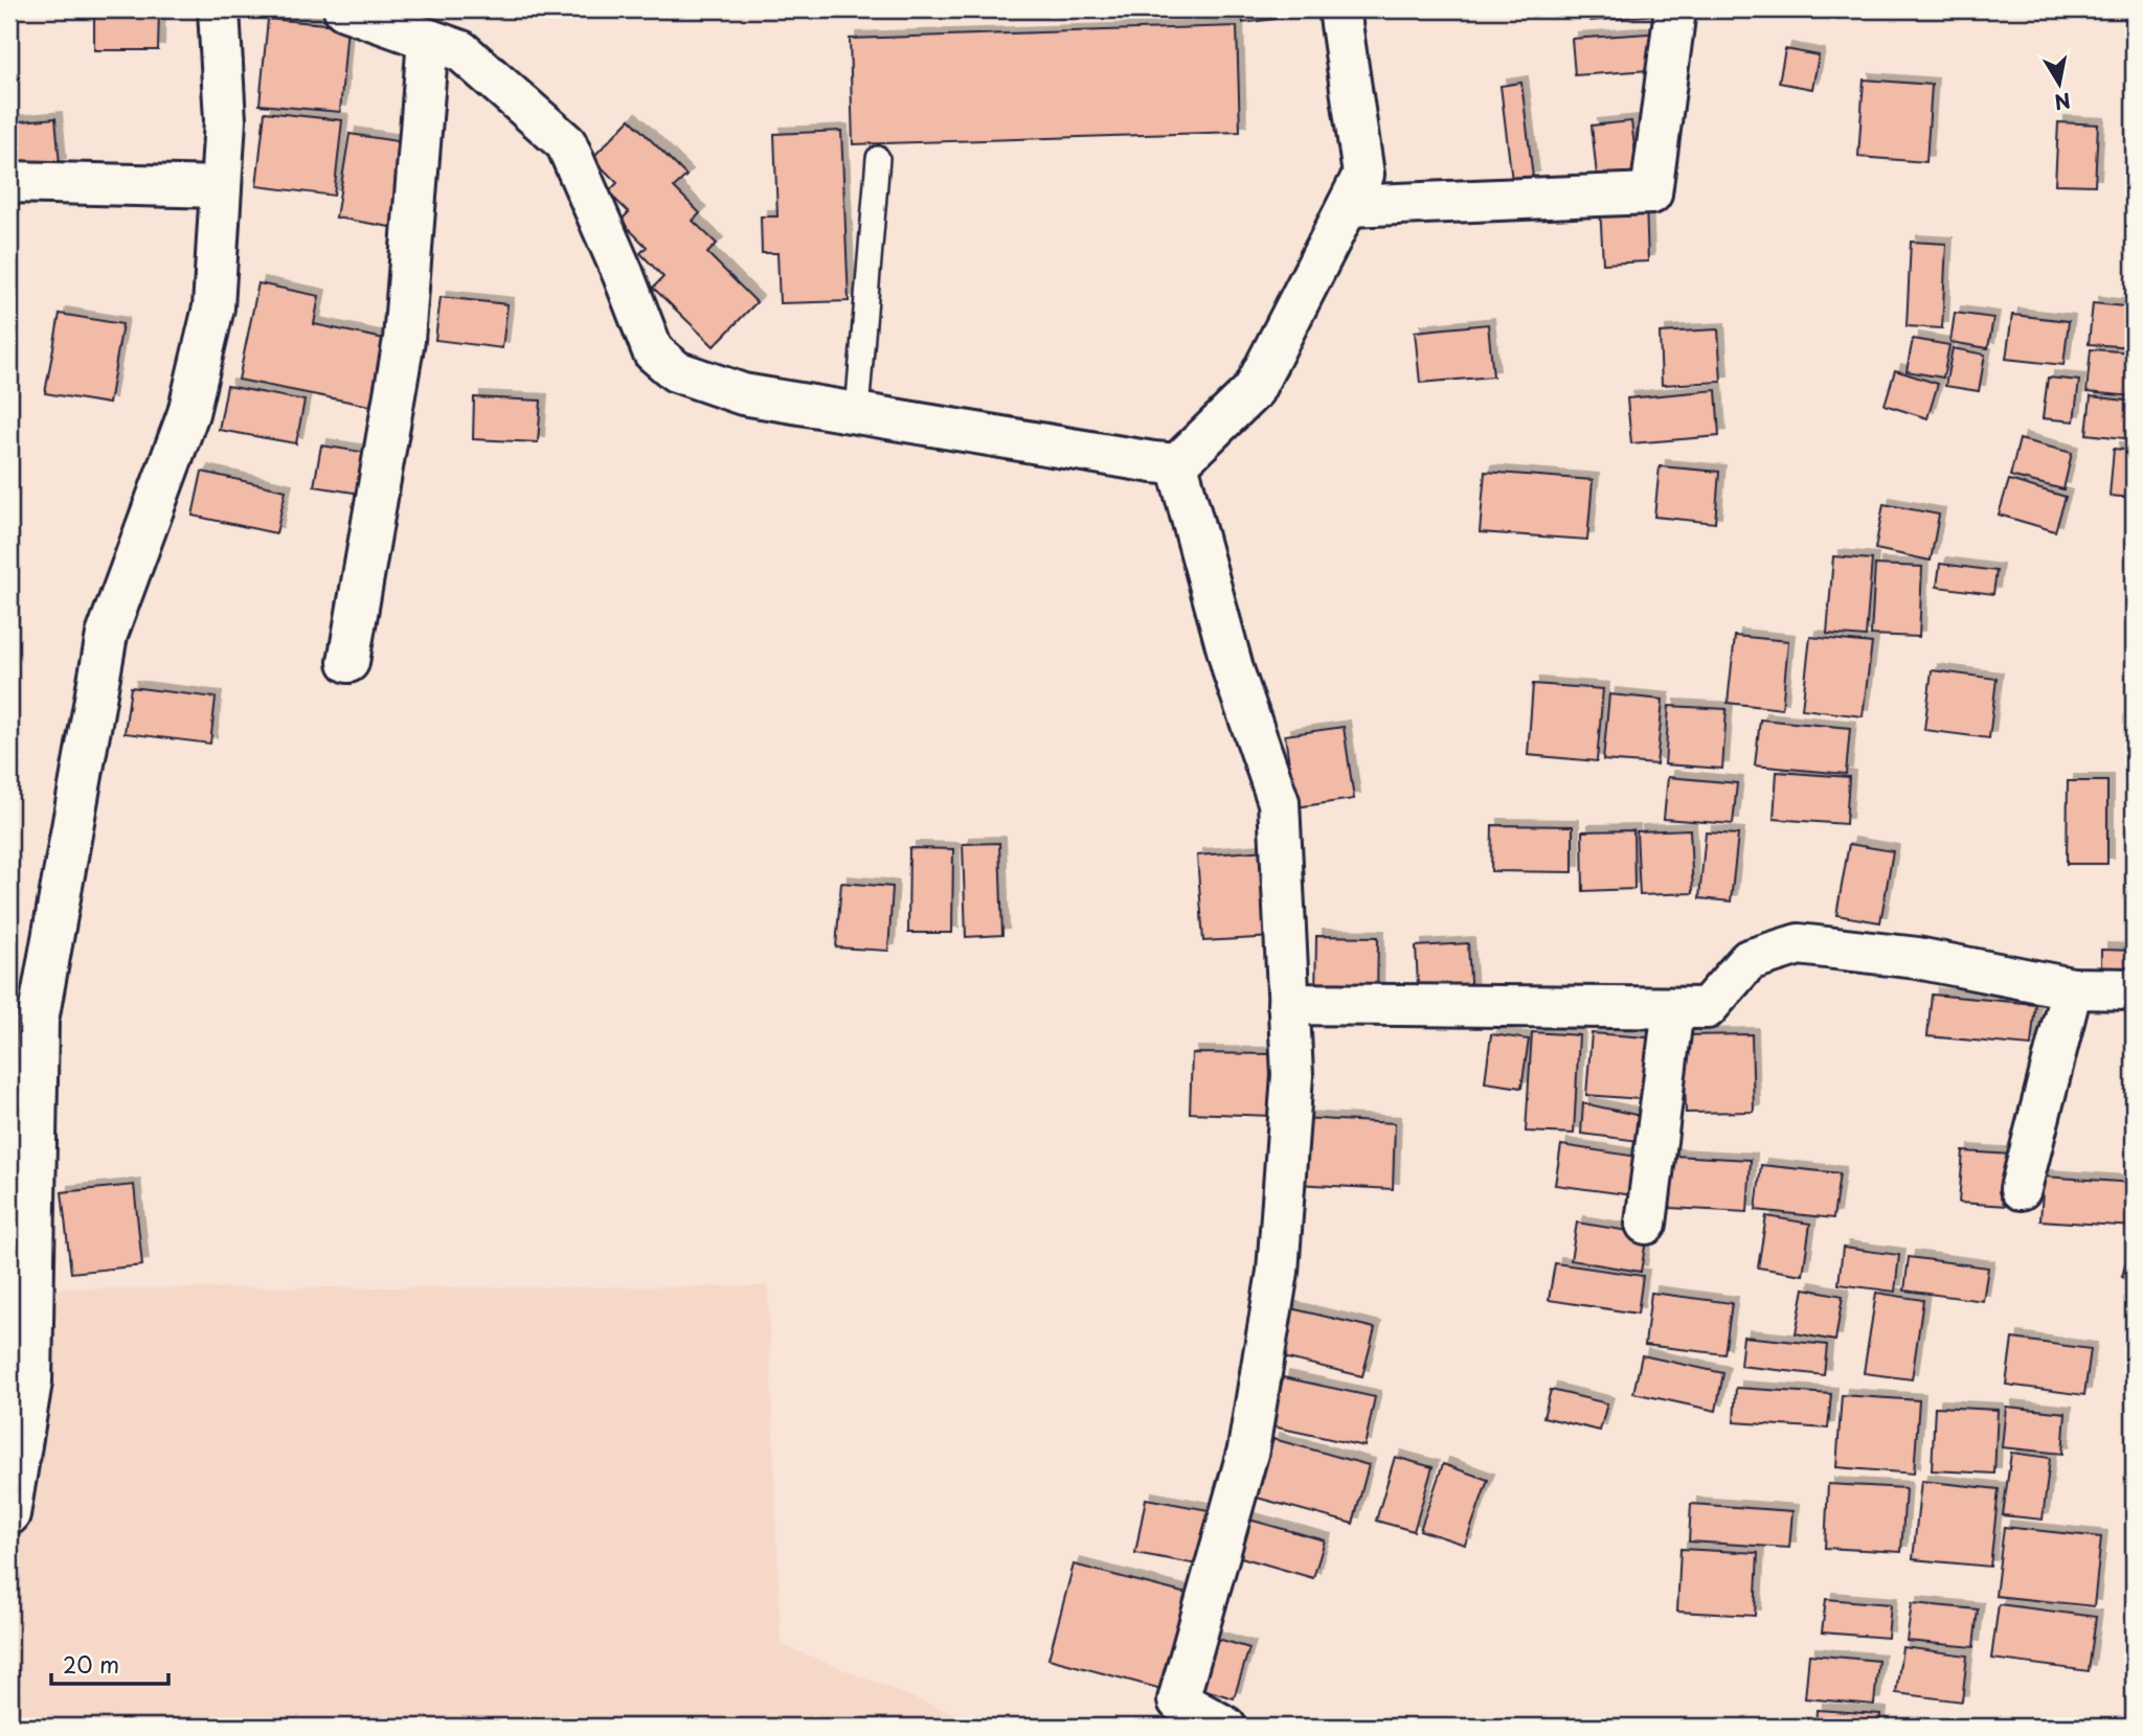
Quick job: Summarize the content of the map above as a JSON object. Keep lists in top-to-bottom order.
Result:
{
  "scale_bar": "20 m",
  "north": "bottom"
}
